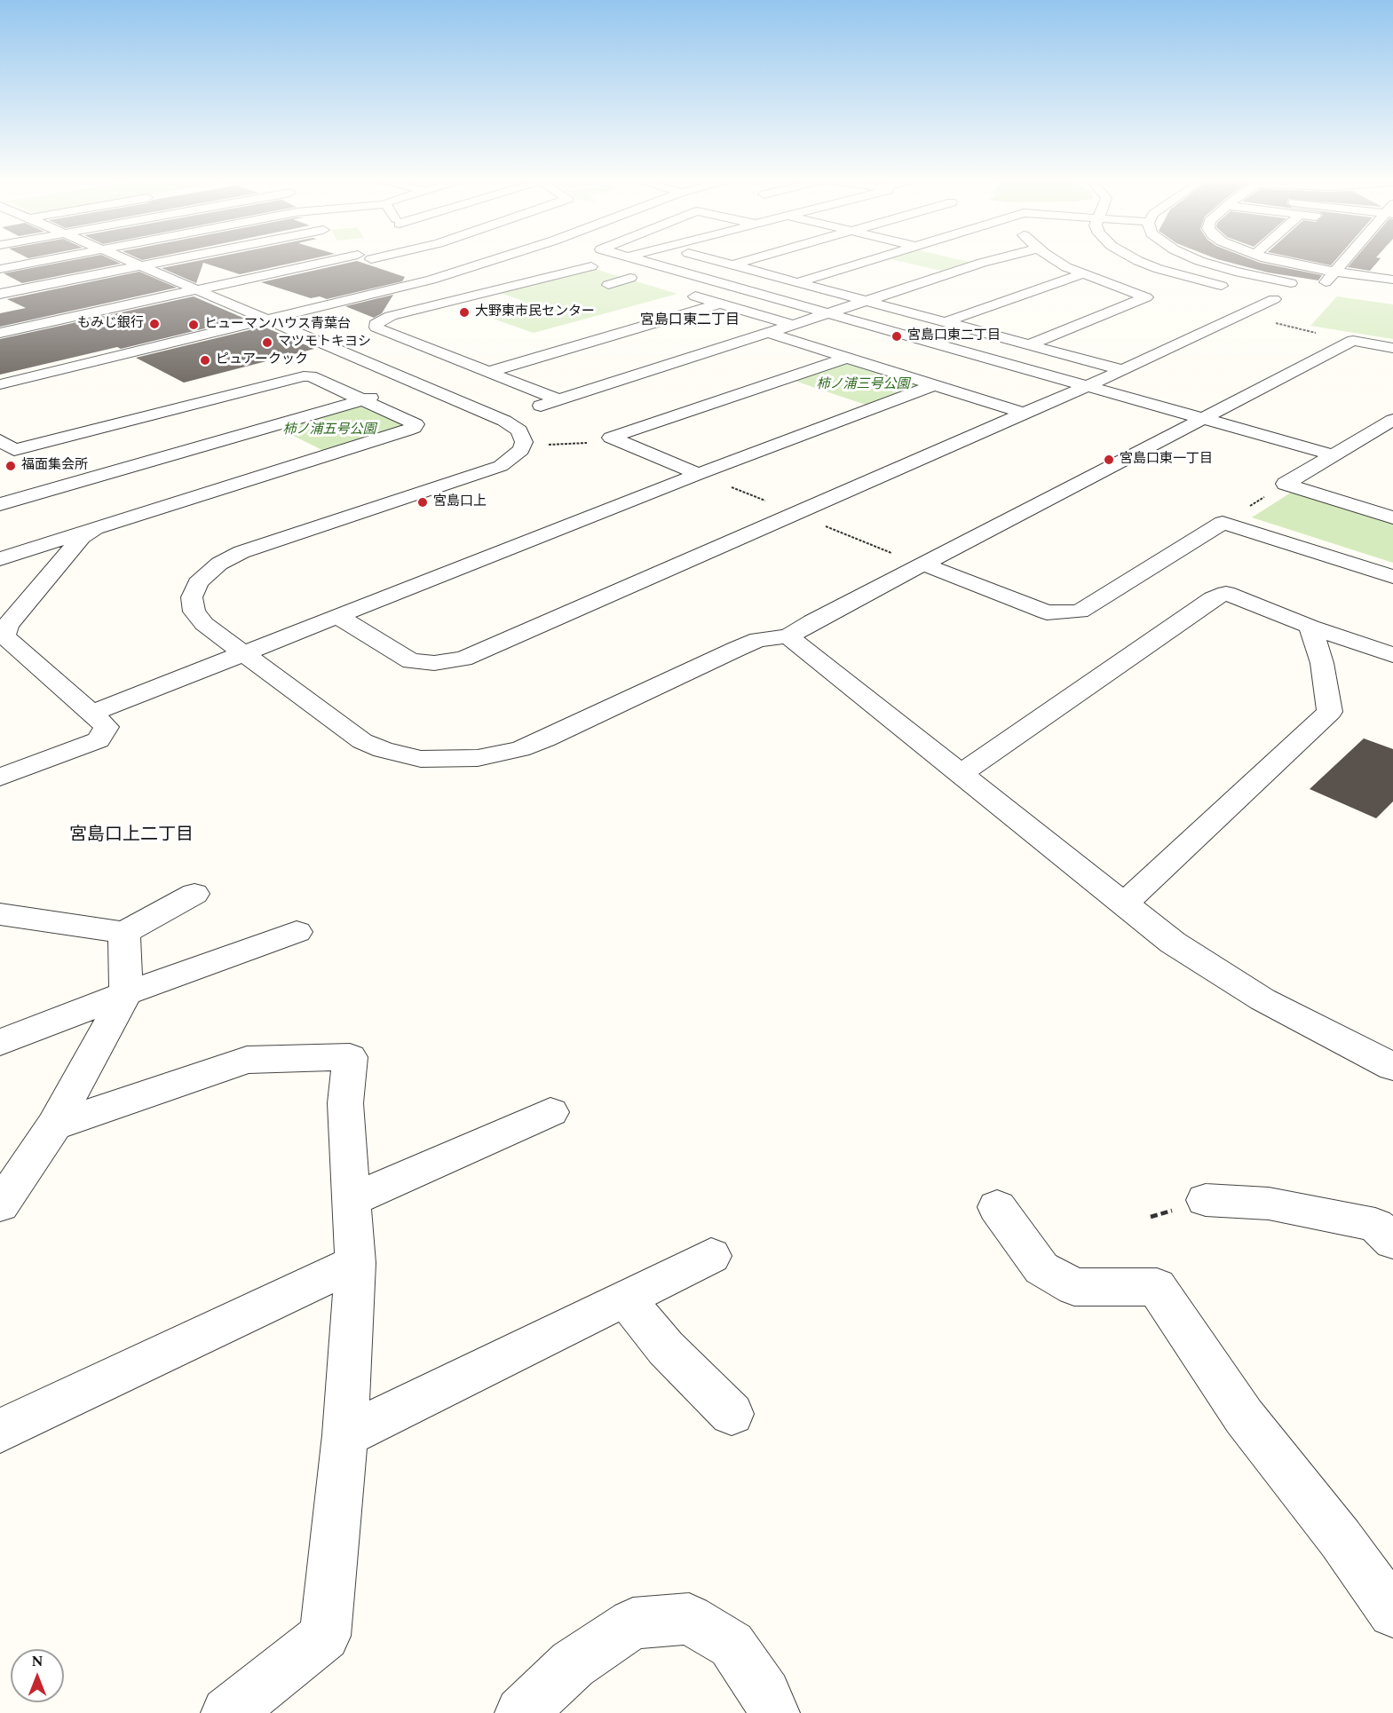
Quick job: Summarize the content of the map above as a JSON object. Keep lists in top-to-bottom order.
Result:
{
  "districts": ["宮島口東二丁目", "宮島口上二丁目"],
  "parks": ["柿ノ浦三号公園", "柿ノ浦五号公園"],
  "places": [
    "大野東市民センター",
    "もみじ銀行",
    "ヒューマンハウス青葉台",
    "宮島口東二丁目",
    "マツモトキヨシ",
    "ピュアークック",
    "宮島口東一丁目",
    "福面集会所",
    "宮島口上"
  ],
  "north": "top"
}
